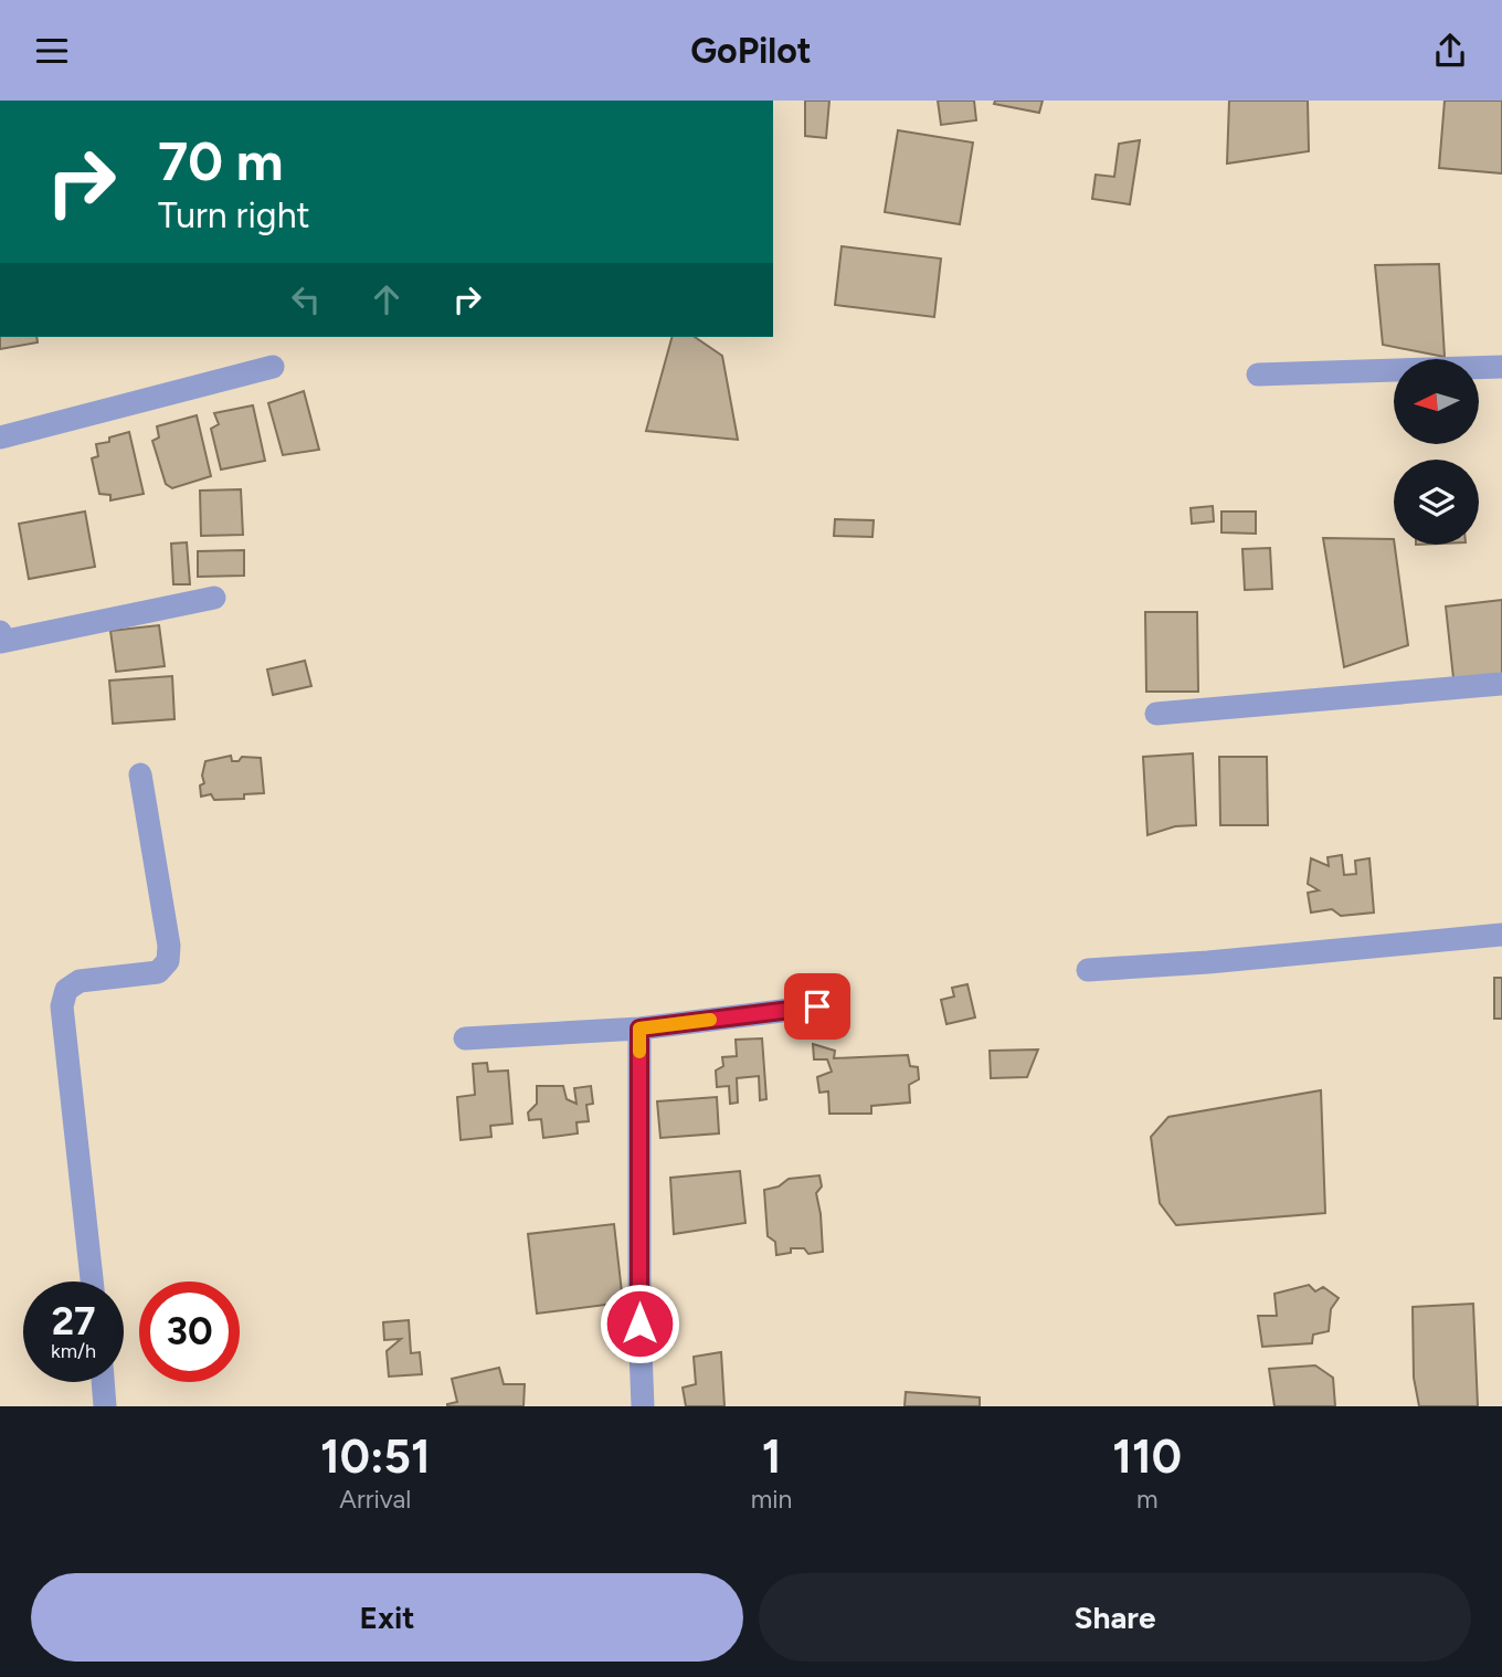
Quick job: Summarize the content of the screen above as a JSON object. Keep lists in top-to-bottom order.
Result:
{
  "north": "left",
  "page": {
    "header": "GoPilot",
    "turn": ["70 m", "Turn right"],
    "speed": "27 km/h",
    "limit": "30",
    "eta": [
      "10:51",
      "Arrival",
      "1",
      "min",
      "110",
      "m"
    ],
    "buttons": ["Exit", "Share"]
  }
}
